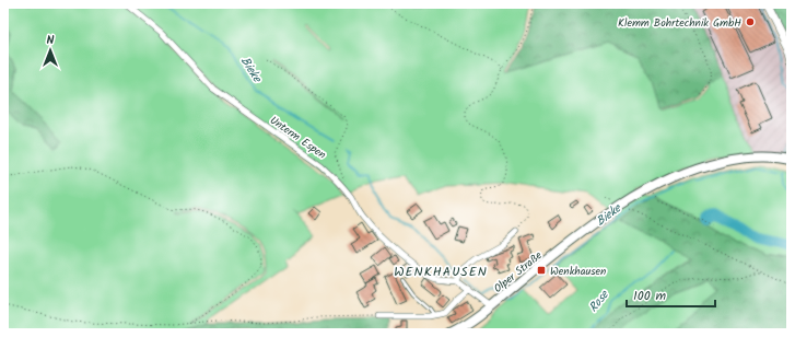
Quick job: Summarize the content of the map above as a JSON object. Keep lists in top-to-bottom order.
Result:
{
  "streets": {
    "main road": ["Olper Straße"],
    "street": ["Unterm Espen"]
  },
  "districts": ["WENKHAUSEN"],
  "water": ["Bieke", "Rose"],
  "places": {
    "other": ["Klemm Bohrtechnik GmbH"],
    "transit": ["Wenkhausen"]
  },
  "scale_bar": "100 m",
  "north": "top"
}
